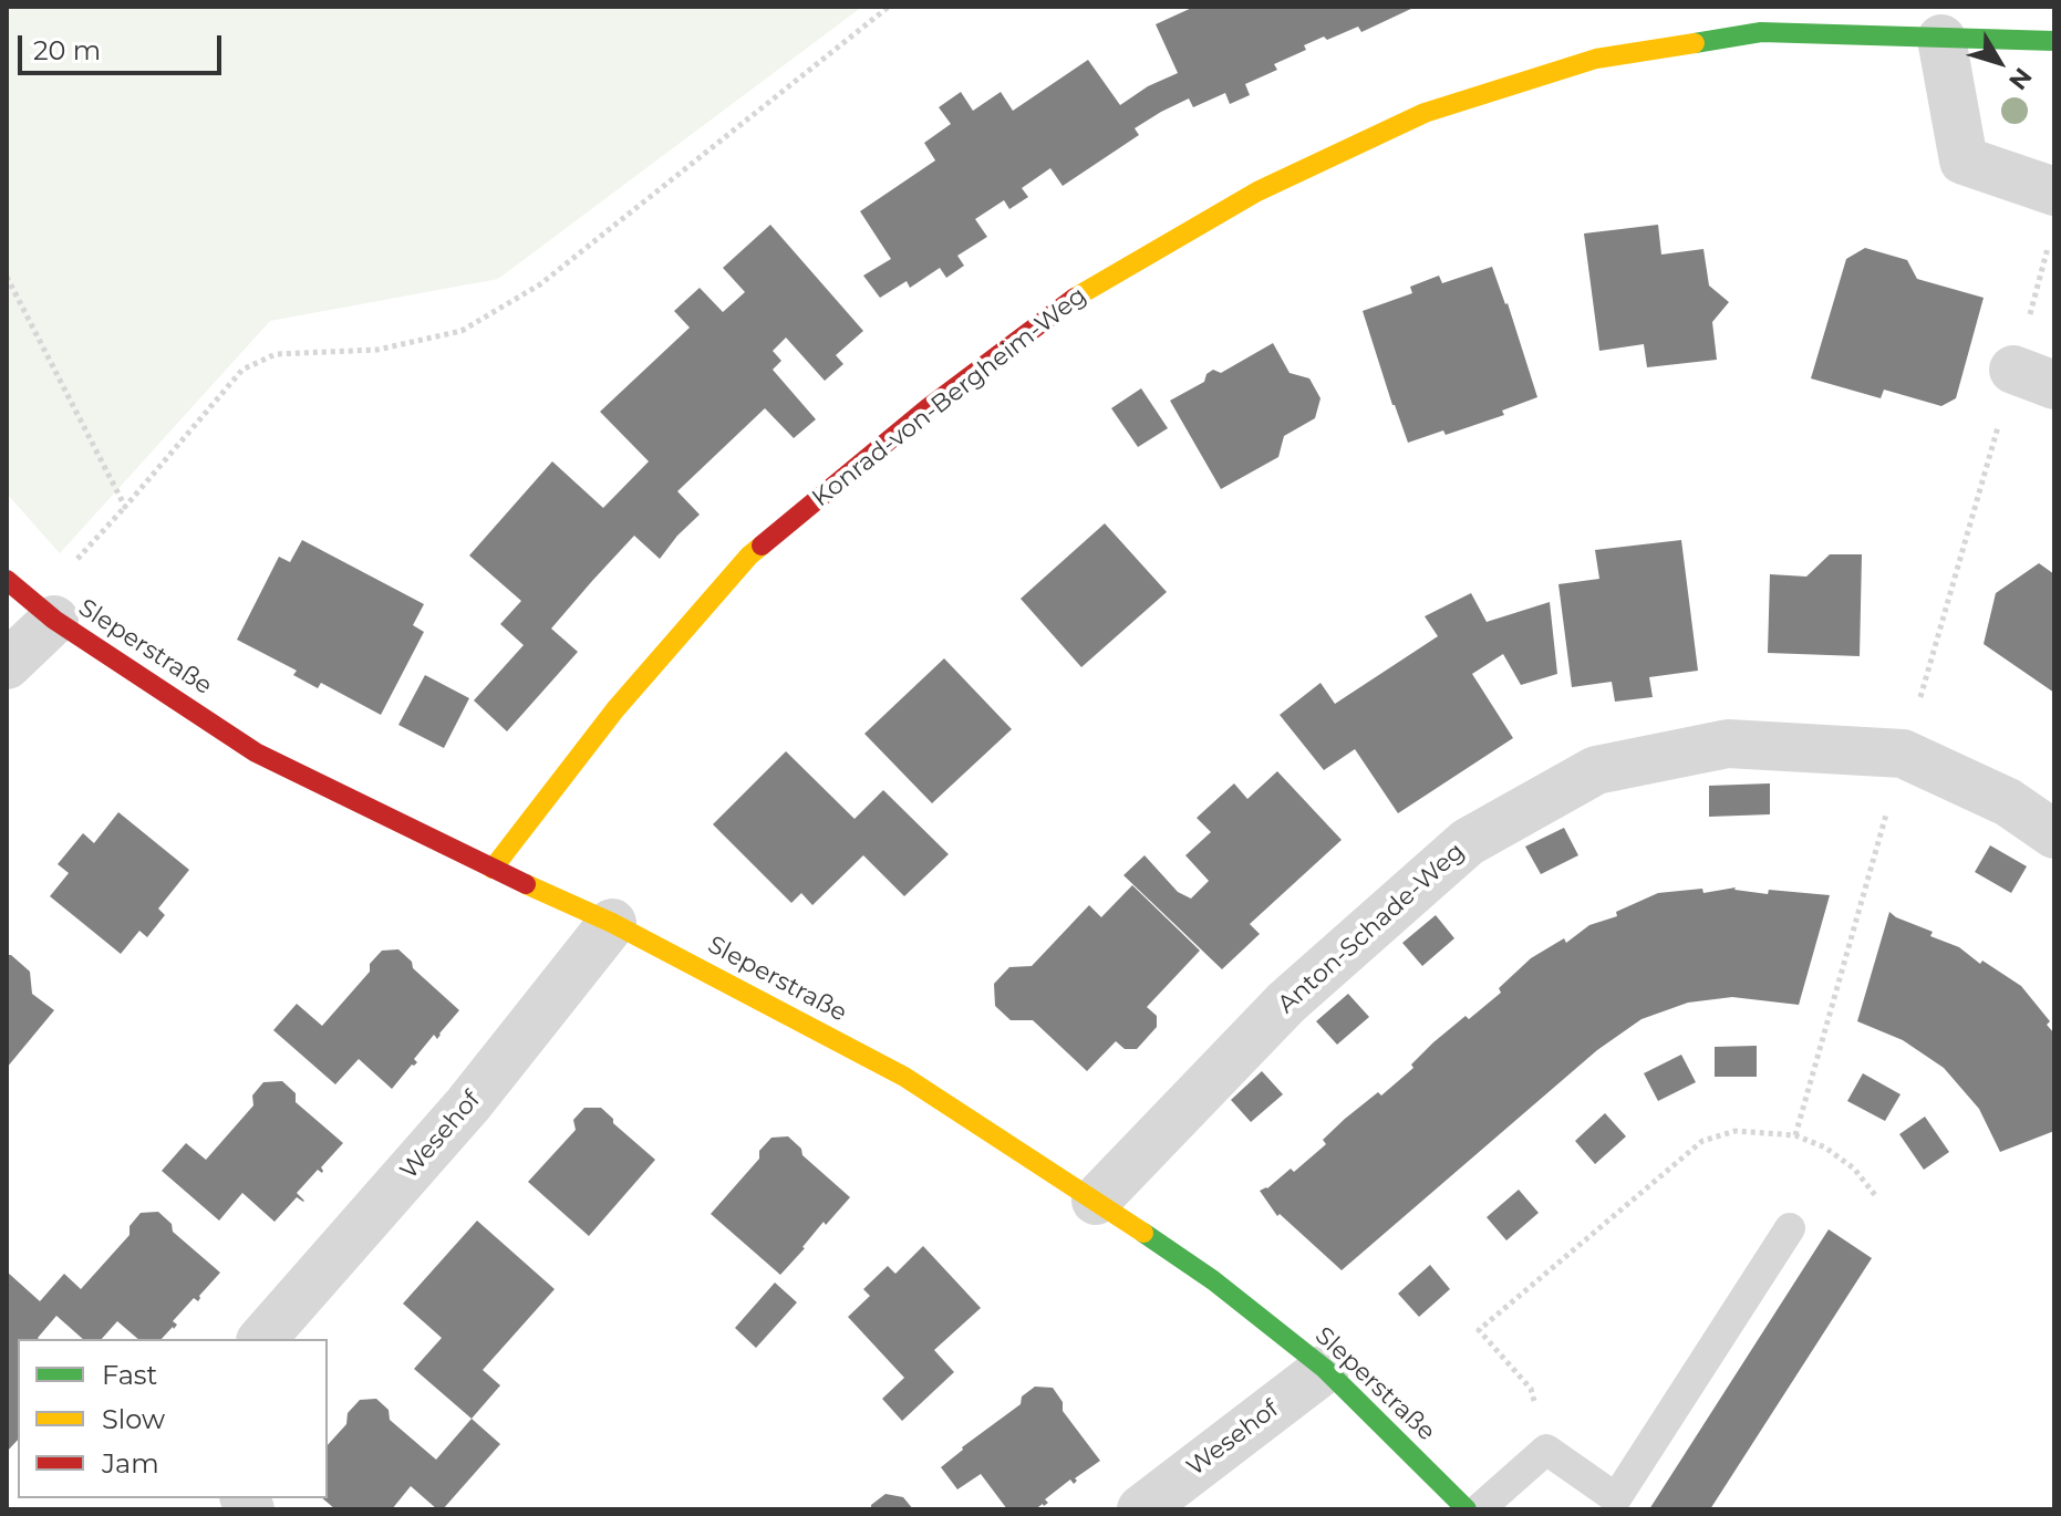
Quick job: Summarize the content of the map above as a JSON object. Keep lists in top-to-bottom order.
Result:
{
  "streets": {
    "street": [
      "Konrad-von-Bergheim-Weg",
      "Sleperstraße",
      "Anton-Schade-Weg",
      "Wesehof"
    ]
  },
  "crossings": [
    ["Konrad-von-Bergheim-Weg", "Sleperstraße"],
    ["Sleperstraße", "Anton-Schade-Weg"],
    ["Sleperstraße", "Wesehof"]
  ],
  "legend": ["Fast", "Slow", "Jam"],
  "scale_bar": "20 m",
  "north": "bottom right"
}
